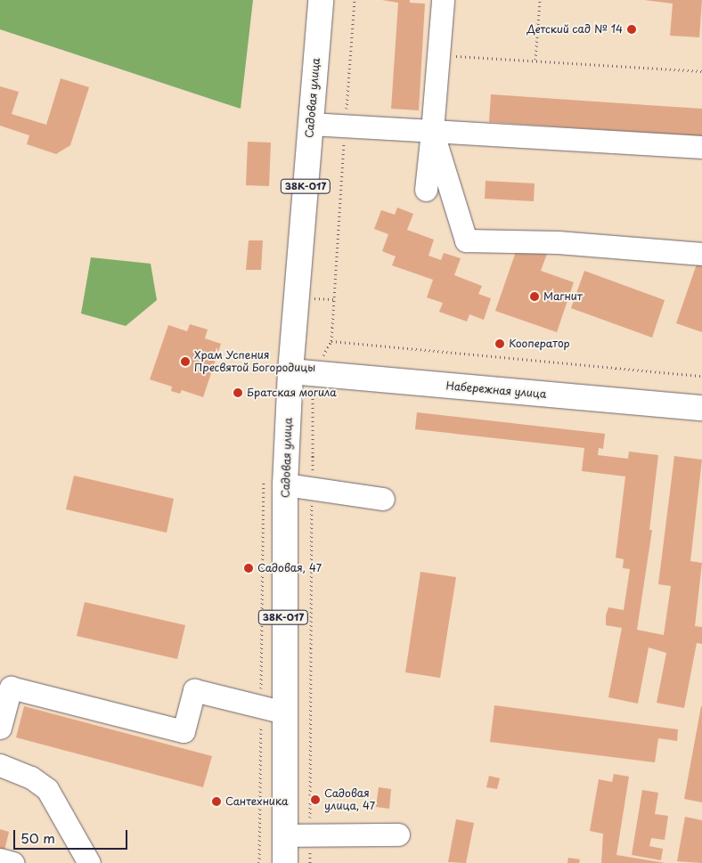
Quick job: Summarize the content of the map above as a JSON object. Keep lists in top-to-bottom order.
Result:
{
  "streets": {
    "main road": ["Садовая улица", "38К-017", "Набережная улица"]
  },
  "crossings": [
    ["Садовая улица", "Набережная улица"]
  ],
  "places": [
    "Детский сад № 14",
    "Магнит",
    "Кооператор",
    "Храм Успения Пресвятой Богородицы",
    "Братская могила",
    "Садовая, 47",
    "Садовая улица, 47",
    "Сантехника"
  ],
  "scale_bar": "50 m"
}
